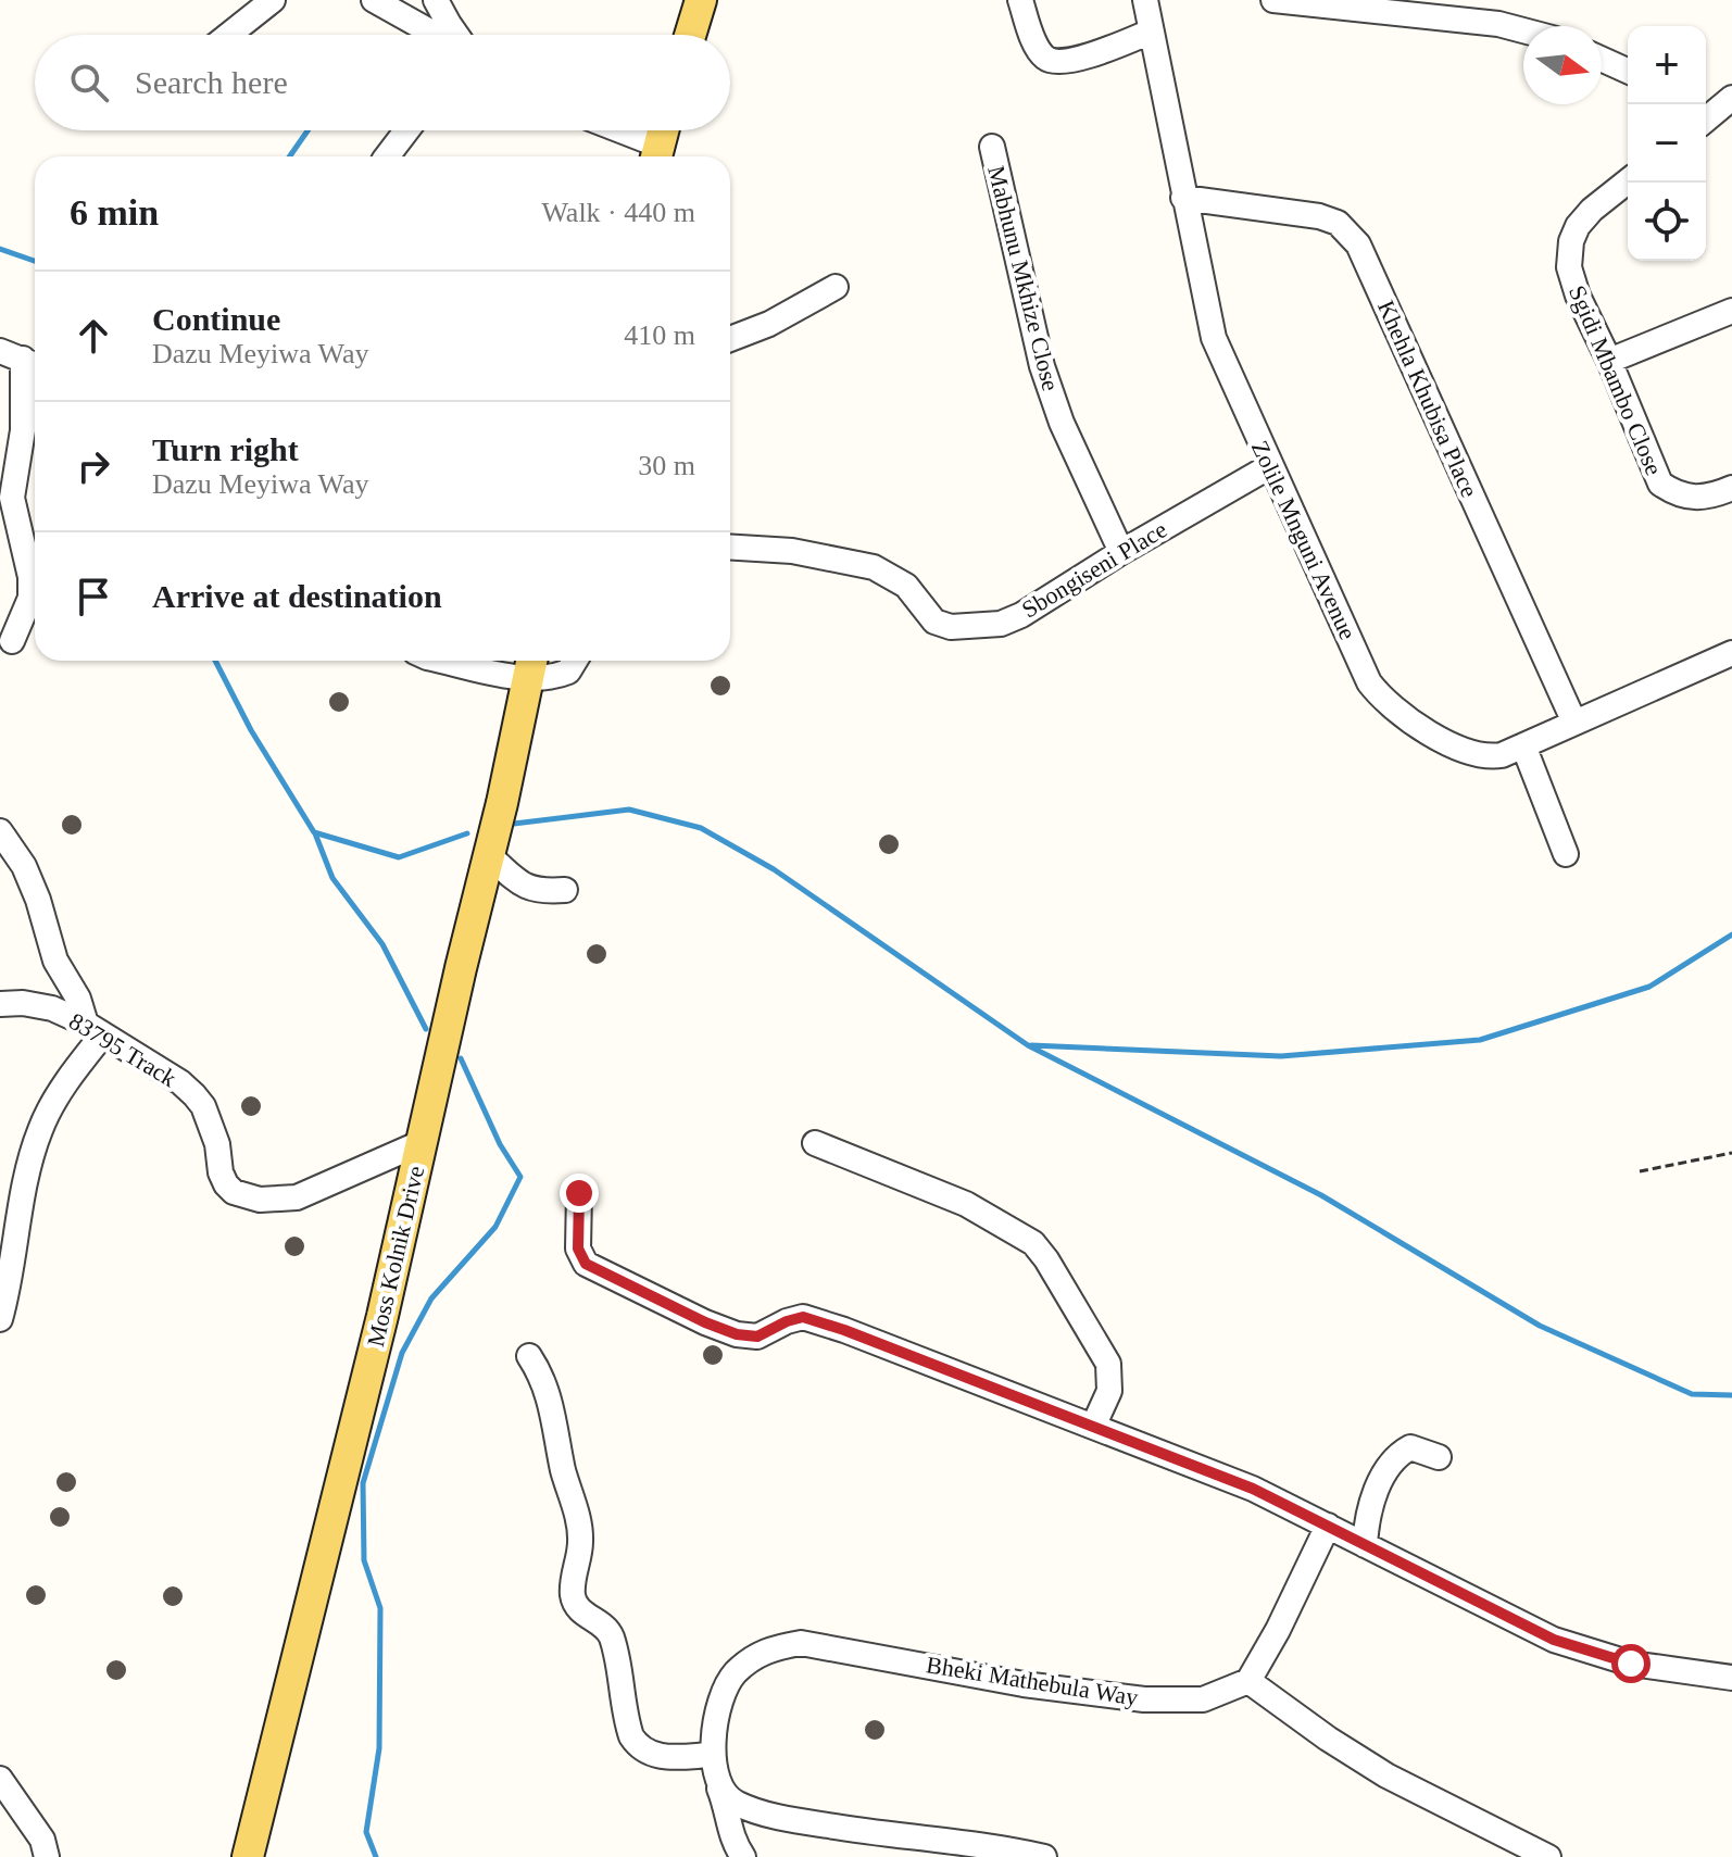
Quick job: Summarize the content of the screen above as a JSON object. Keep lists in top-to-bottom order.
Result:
{
  "streets": {
    "main road": ["Moss Kolnik Drive"],
    "street": [
      "Mabhunu Mkhize Close",
      "Sgidi Mbambo Close",
      "Khehla Khubisa Place",
      "Zolile Mnguni Avenue",
      "Sbongiseni Place",
      "83795 Track",
      "Bheki Mathebula Way"
    ]
  },
  "crossings": [
    ["Mabhunu Mkhize Close", "Sbongiseni Place"],
    ["Khehla Khubisa Place", "Zolile Mnguni Avenue"],
    ["Zolile Mnguni Avenue", "Sbongiseni Place"],
    ["83795 Track", "Moss Kolnik Drive"]
  ],
  "north": "right",
  "page": {
    "map_buttons": ["+", "−"],
    "search": "Search here",
    "heading": ["6 min", "Walk · 440 m"],
    "list": [
      ["Continue", "Dazu Meyiwa Way", "410 m"],
      ["Turn right", "Dazu Meyiwa Way", "30 m"],
      "Arrive at destination"
    ]
  }
}
